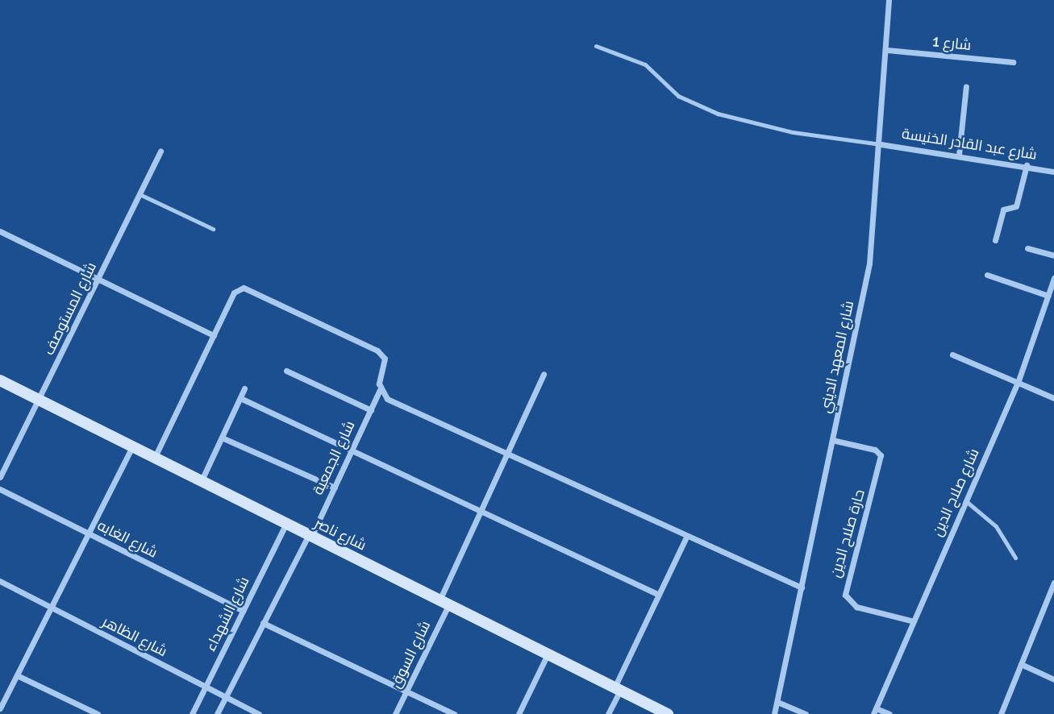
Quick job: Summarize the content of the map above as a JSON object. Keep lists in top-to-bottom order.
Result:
{
  "streets": {
    "street": [
      "شارع 1",
      "شارع عبد القادر الخنيسة",
      "شارع المستوصف",
      "شارع المعهد الديني",
      "شارع الجمعية",
      "شارع صلاح الدين",
      "حارة صلاح الدين",
      "شارع ناصر",
      "شارع الغابه",
      "شارع الشهداء",
      "شارع الظاهر",
      "شارع السوق"
    ]
  },
  "crossings": [
    ["شارع 1", "شارع المعهد الديني"],
    ["شارع عبد القادر الخنيسة", "شارع المعهد الديني"],
    ["شارع المستوصف", "شارع ناصر"],
    ["شارع المعهد الديني", "حارة صلاح الدين"],
    ["شارع الجمعية", "شارع ناصر"],
    ["شارع صلاح الدين", "حارة صلاح الدين"],
    ["شارع ناصر", "شارع الشهداء"],
    ["شارع ناصر", "شارع السوق"],
    ["شارع الغابه", "شارع الشهداء"],
    ["شارع الشهداء", "شارع الظاهر"]
  ]
}
